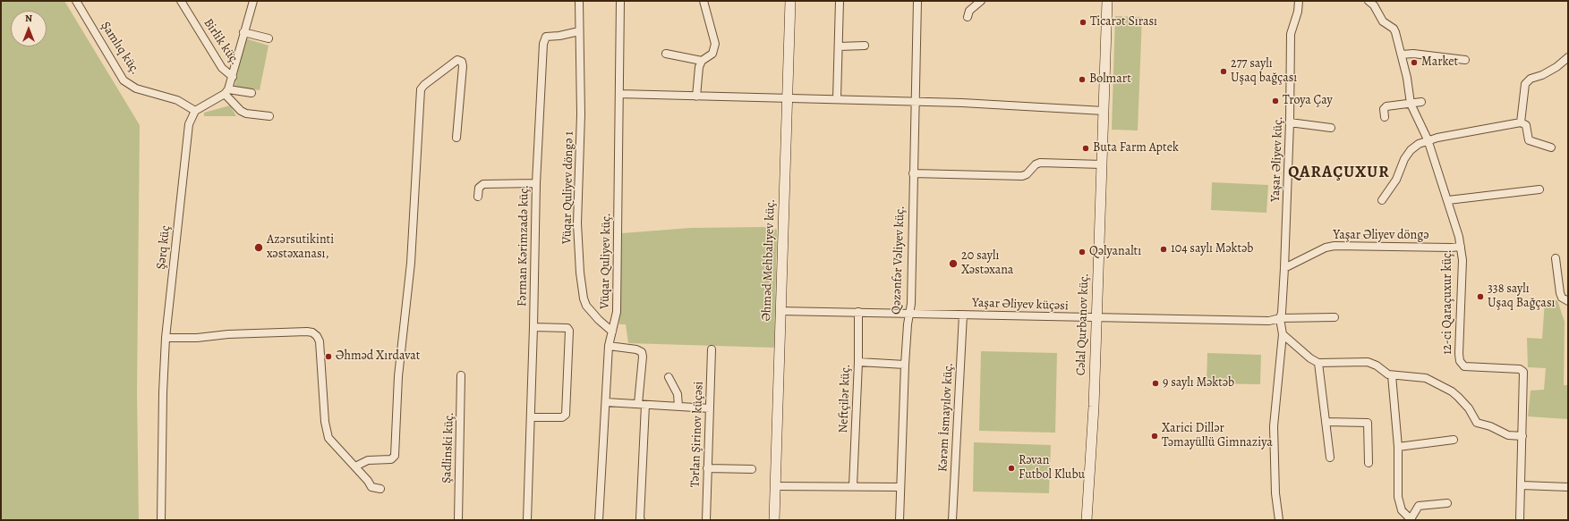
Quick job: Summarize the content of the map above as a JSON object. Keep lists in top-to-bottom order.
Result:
{
  "streets": {
    "street": [
      "Birlik küç.",
      "Şamlıq küç.",
      "Yaşar Əliyev küç.",
      "Vüqar Quliyev döngə 1",
      "Yaşar Əliyev döngə",
      "Fərman Kərimzadə küç.",
      "Şərq küç",
      "Əhməd Mehbalıyev küç.",
      "Qəzənfər Vəliyev küç.",
      "Vüqar Quliyev küç.",
      "12-ci Qaraçuxur küç.",
      "Yaşar Əliyev küçəsi",
      "Cəlal Qurbanov küç.",
      "Neftçilər küç.",
      "Kərəm İsmayılov küç.",
      "Tərlan Şirinov küçəsi",
      "Şadlinski küç."
    ]
  },
  "crossings": [
    ["Şamlıq küç.", "Şərq küç"],
    ["Yaşar Əliyev küç.", "Yaşar Əliyev döngə"],
    ["Yaşar Əliyev küç.", "Yaşar Əliyev küçəsi"],
    ["Vüqar Quliyev döngə 1", "Fərman Kərimzadə küç."],
    ["Vüqar Quliyev döngə 1", "Vüqar Quliyev küç."],
    ["Yaşar Əliyev döngə", "12-ci Qaraçuxur küç."],
    ["Əhməd Mehbalıyev küç.", "Yaşar Əliyev küçəsi"],
    ["Qəzənfər Vəliyev küç.", "Yaşar Əliyev küçəsi"],
    ["Yaşar Əliyev küçəsi", "Cəlal Qurbanov küç."],
    ["Yaşar Əliyev küçəsi", "Neftçilər küç."],
    ["Yaşar Əliyev küçəsi", "Kərəm İsmayılov küç."]
  ],
  "districts": ["QARAÇUXUR"],
  "places": [
    "Ticarət Sırası",
    "Market",
    "277 saylı Uşaq bağçası",
    "Bolmart",
    "Troya Çay",
    "Buta Farm Aptek",
    "Azərsutikinti xəstəxanası,",
    "104 saylı Məktəb",
    "Qəlyanaltı",
    "20 saylı Xəstəxana",
    "338 saylı Uşaq Bağçası",
    "Əhməd Xırdavat",
    "9 saylı Məktəb",
    "Xarici Dillər Təmayüllü Gimnaziya",
    "Rəvan Futbol Klubu"
  ],
  "north": "top"
}
